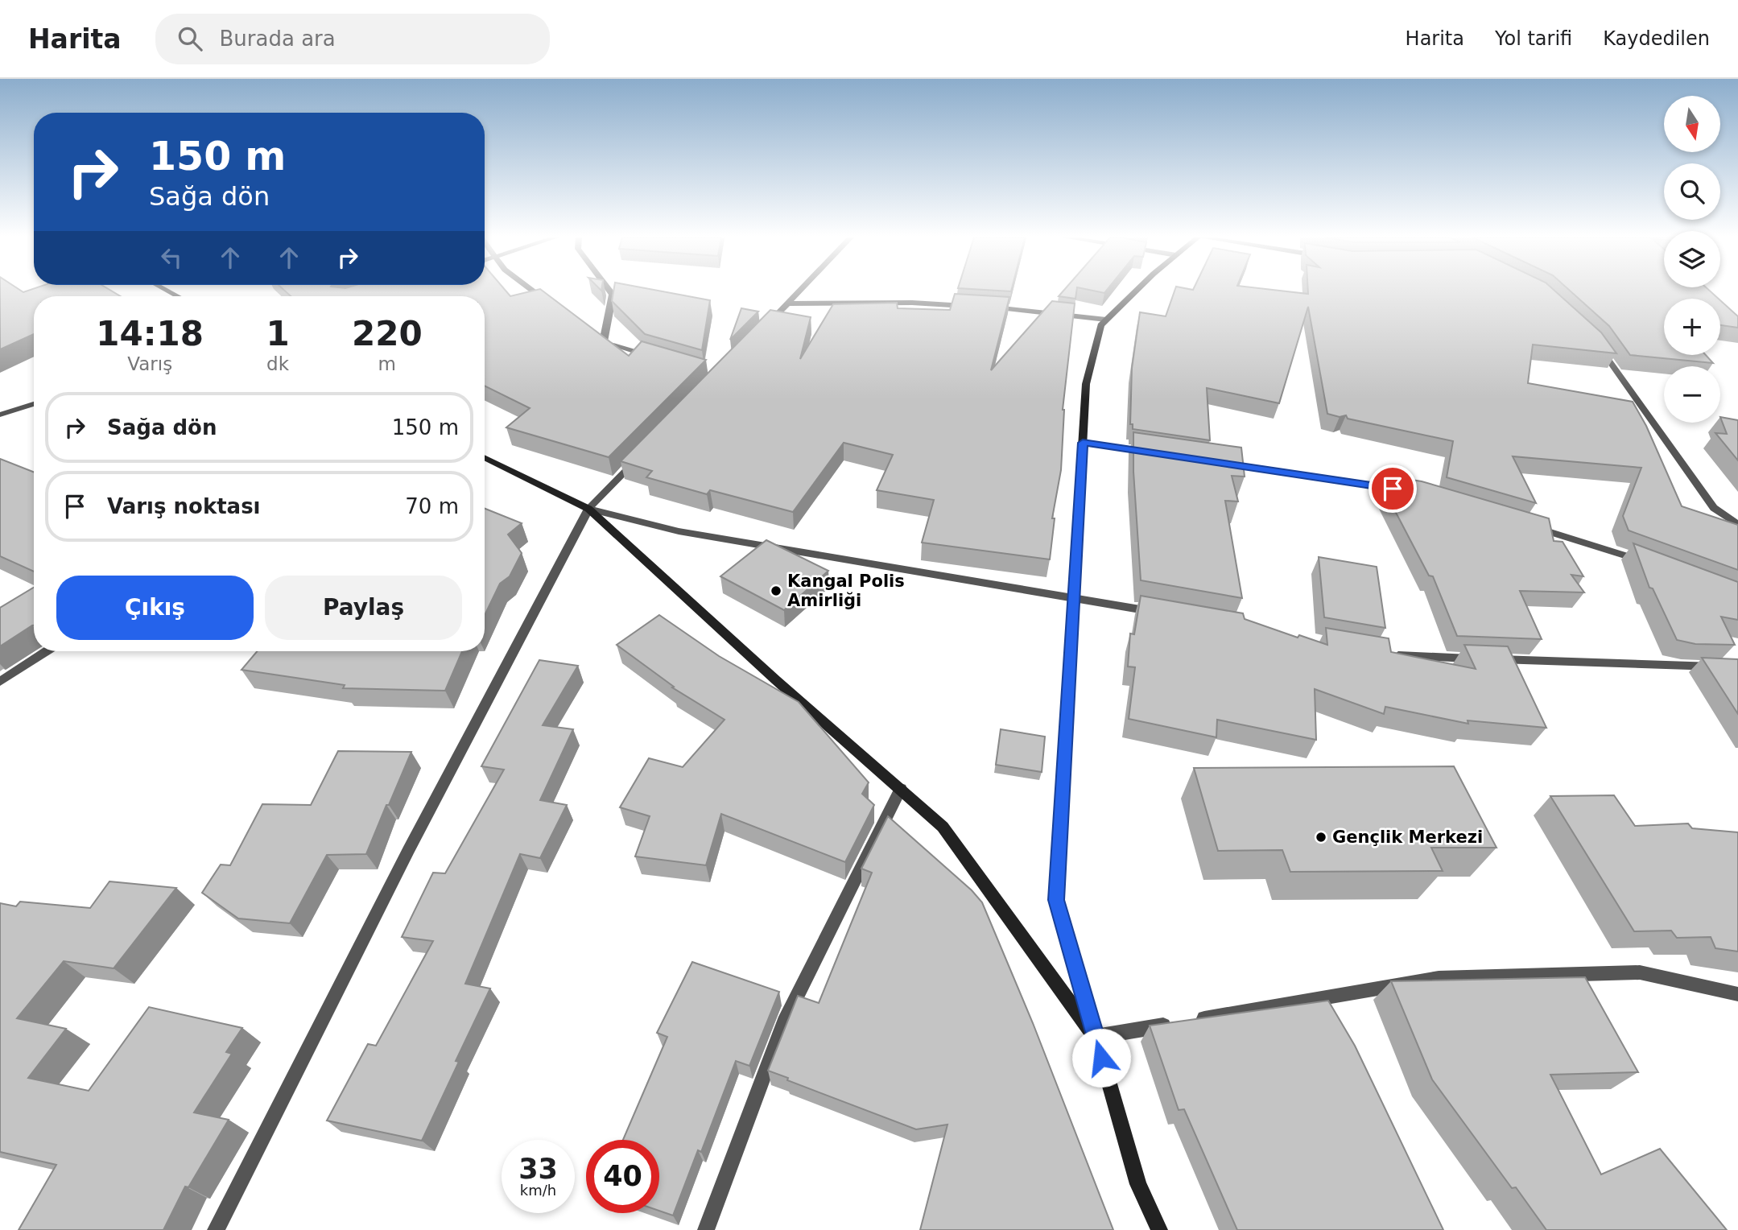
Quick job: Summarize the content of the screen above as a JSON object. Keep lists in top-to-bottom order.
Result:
{
  "places": ["Kangal Polis Amirliği", "Gençlik Merkezi"],
  "north": "bottom",
  "page": {
    "header": "Harita",
    "search": "Burada ara",
    "nav": ["Harita", "Yol tarifi", "Kaydedilen"],
    "map_buttons": ["+", "−"],
    "turn": ["150 m", "Sağa dön"],
    "eta": [
      "14:18",
      "Varış",
      "1",
      "dk",
      "220",
      "m"
    ],
    "list": [
      {
        "name": "Sağa dön",
        "value": "150 m"
      },
      {
        "name": "Varış noktası",
        "value": "70 m"
      }
    ],
    "buttons": ["Çıkış", "Paylaş"],
    "speed": "33 km/h",
    "limit": "40"
  }
}
